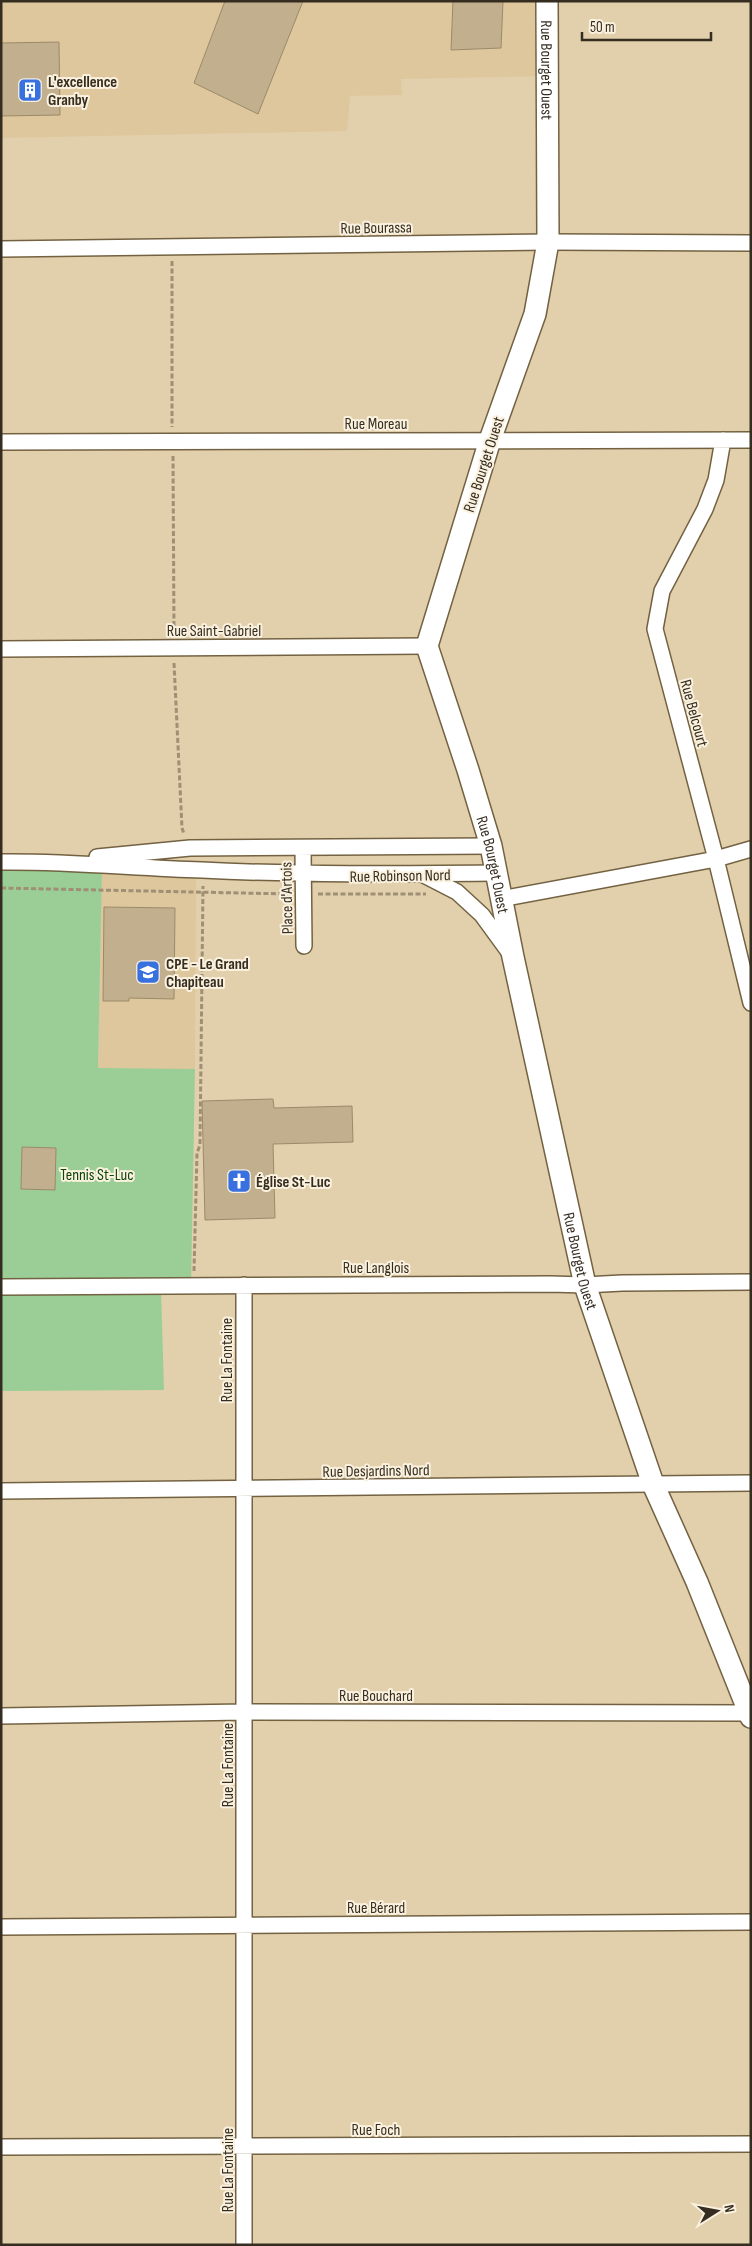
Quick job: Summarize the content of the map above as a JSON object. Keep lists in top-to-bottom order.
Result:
{
  "streets": {
    "street": [
      "Rue Bourget Ouest",
      "Rue Bourassa",
      "Rue Moreau",
      "Rue Saint-Gabriel",
      "Rue Belcourt",
      "Rue Robinson Nord",
      "Place d'Artois",
      "Rue Langlois",
      "Rue La Fontaine",
      "Rue Desjardins Nord",
      "Rue Bouchard",
      "Rue Bérard",
      "Rue Foch"
    ]
  },
  "crossings": [
    ["Rue Bourget Ouest", "Rue Bourassa"],
    ["Rue Bourget Ouest", "Rue Moreau"],
    ["Rue Bourget Ouest", "Rue Saint-Gabriel"],
    ["Rue Bourget Ouest", "Rue Robinson Nord"],
    ["Rue Bourget Ouest", "Rue Langlois"],
    ["Rue Bourget Ouest", "Rue Desjardins Nord"],
    ["Rue Bourget Ouest", "Rue Bouchard"],
    ["Rue Moreau", "Rue Belcourt"],
    ["Rue Robinson Nord", "Place d'Artois"],
    ["Rue Langlois", "Rue La Fontaine"],
    ["Rue La Fontaine", "Rue Desjardins Nord"],
    ["Rue La Fontaine", "Rue Bouchard"],
    ["Rue La Fontaine", "Rue Bérard"],
    ["Rue La Fontaine", "Rue Foch"]
  ],
  "parks": ["Tennis St-Luc"],
  "places": {
    "building": ["L'excellence Granby"],
    "school or university": ["CPE - Le Grand Chapiteau"],
    "church": ["Église St-Luc"]
  },
  "scale_bar": "50 m",
  "north": "right"
}
